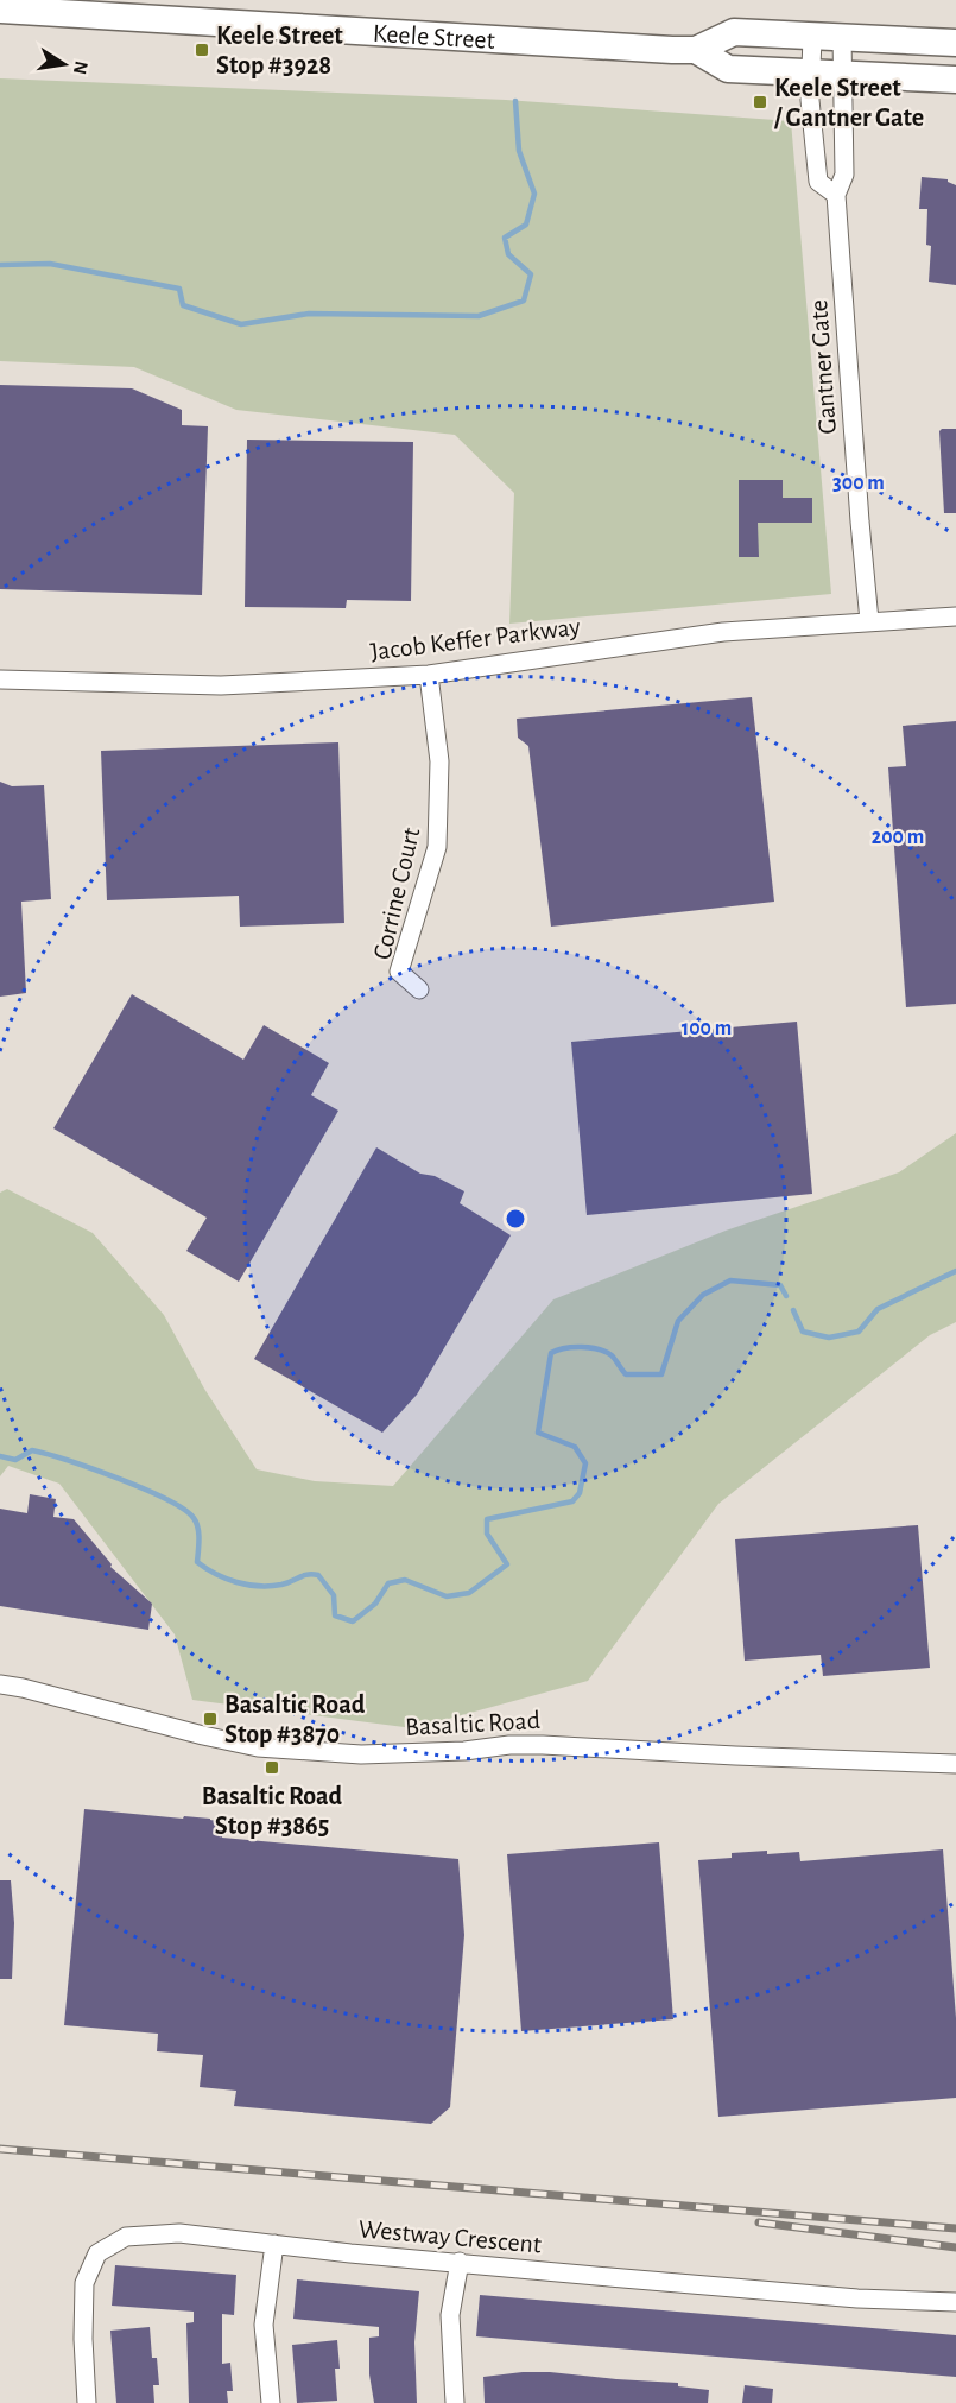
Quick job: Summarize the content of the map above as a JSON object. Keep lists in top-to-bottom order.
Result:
{
  "streets": {
    "main road": ["Keele Street"],
    "street": [
      "Gantner Gate",
      "Jacob Keffer Parkway",
      "Corrine Court",
      "Basaltic Road",
      "Westway Crescent"
    ]
  },
  "crossings": [
    ["Keele Street", "Gantner Gate"],
    ["Gantner Gate", "Jacob Keffer Parkway"],
    ["Jacob Keffer Parkway", "Corrine Court"]
  ],
  "places": {
    "transit": [
      "Keele Street Stop #3928",
      "Keele Street / Gantner Gate",
      "Basaltic Road Stop #3870",
      "Basaltic Road Stop #3865"
    ]
  },
  "north": "right",
  "rings": ["300 m", "200 m", "100 m"]
}
